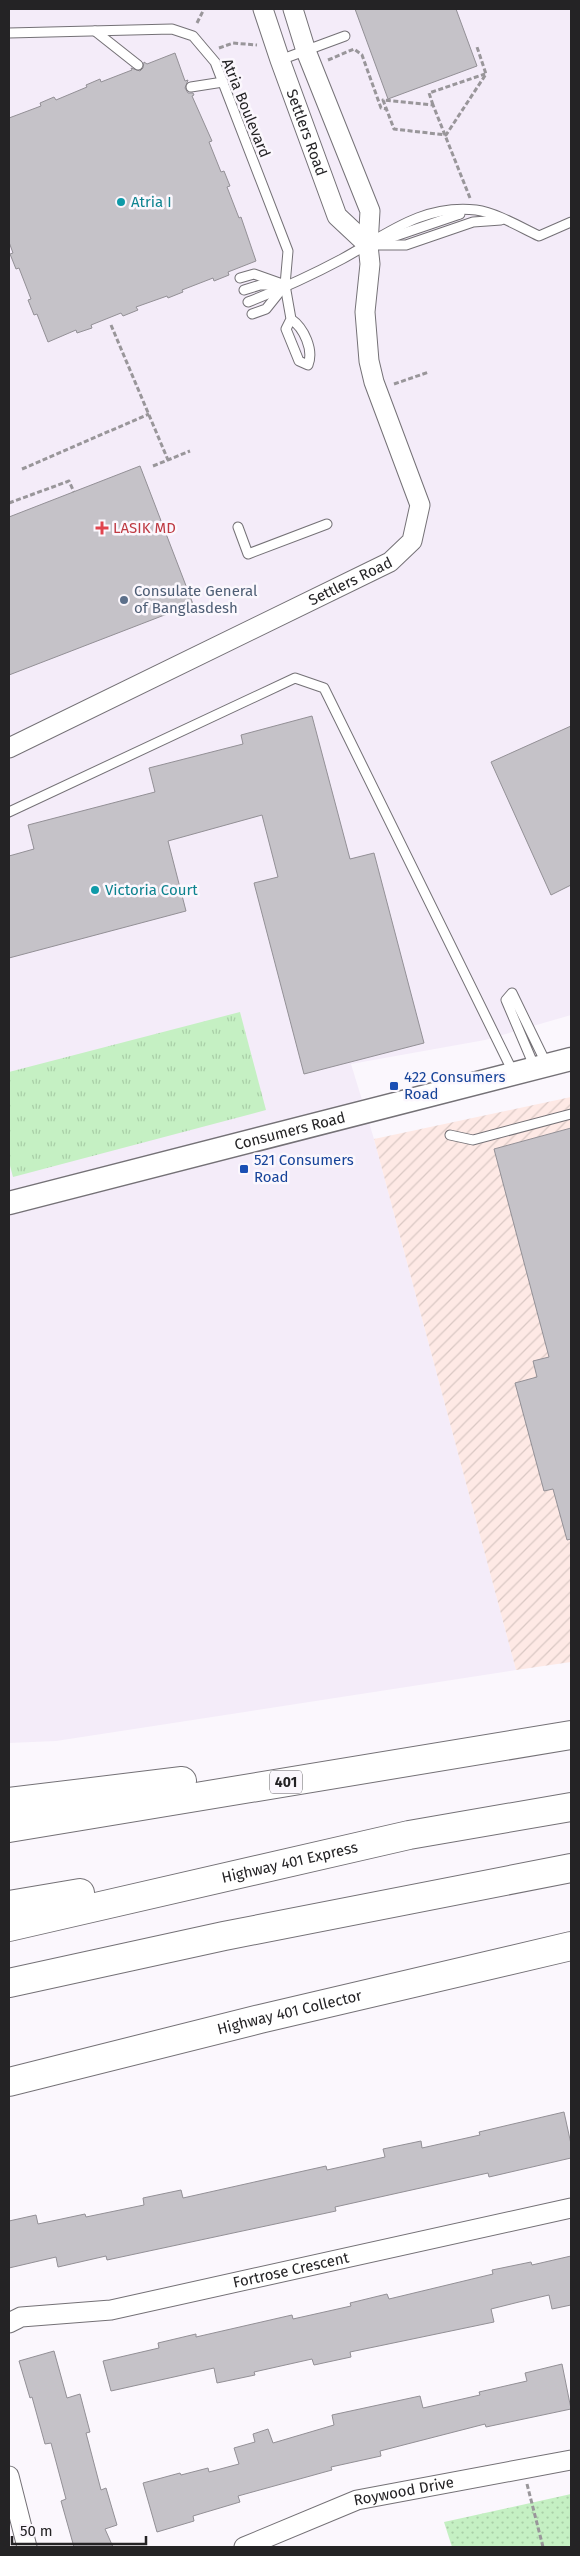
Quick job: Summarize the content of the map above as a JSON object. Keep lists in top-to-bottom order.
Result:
{
  "streets": {
    "highway": ["401", "Highway 401 Express", "Highway 401 Collector"],
    "street": [
      "Settlers Road",
      "Consumers Road",
      "Fortrose Crescent",
      "Roywood Drive"
    ],
    "lane": ["Atria Boulevard"]
  },
  "places": {
    "other": ["Atria I", "Consulate General of Banglasdesh", "Victoria Court"],
    "health": ["LASIK MD"],
    "transit": ["422 Consumers Road", "521 Consumers Road"]
  },
  "scale_bar": "50 m"
}
